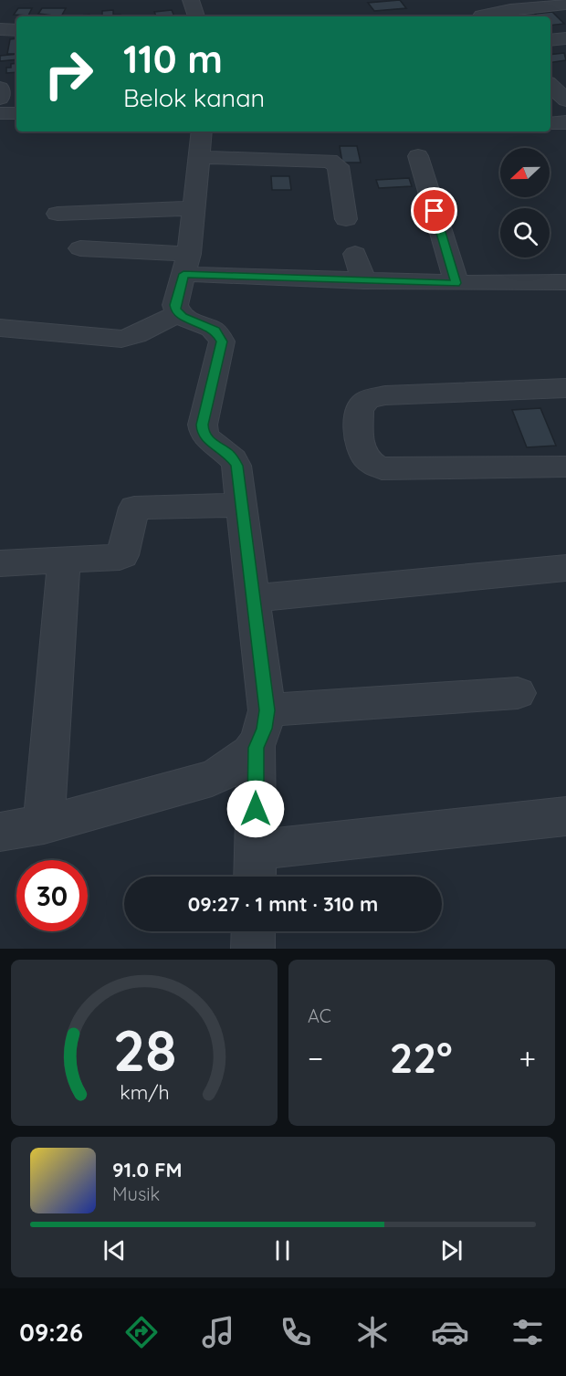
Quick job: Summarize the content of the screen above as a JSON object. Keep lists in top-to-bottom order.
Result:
{
  "north": "left",
  "page": {
    "turn": ["110 m", "Belok kanan"],
    "limit": "30",
    "trip": "09:27 · 1 mnt · 310 m",
    "tile": "AC",
    "heat": ["−", "22°", "+"],
    "song": ["91.0 FM", "Musik"],
    "tabs": "09:26",
    "gauge": ["28", "km/h"]
  }
}
